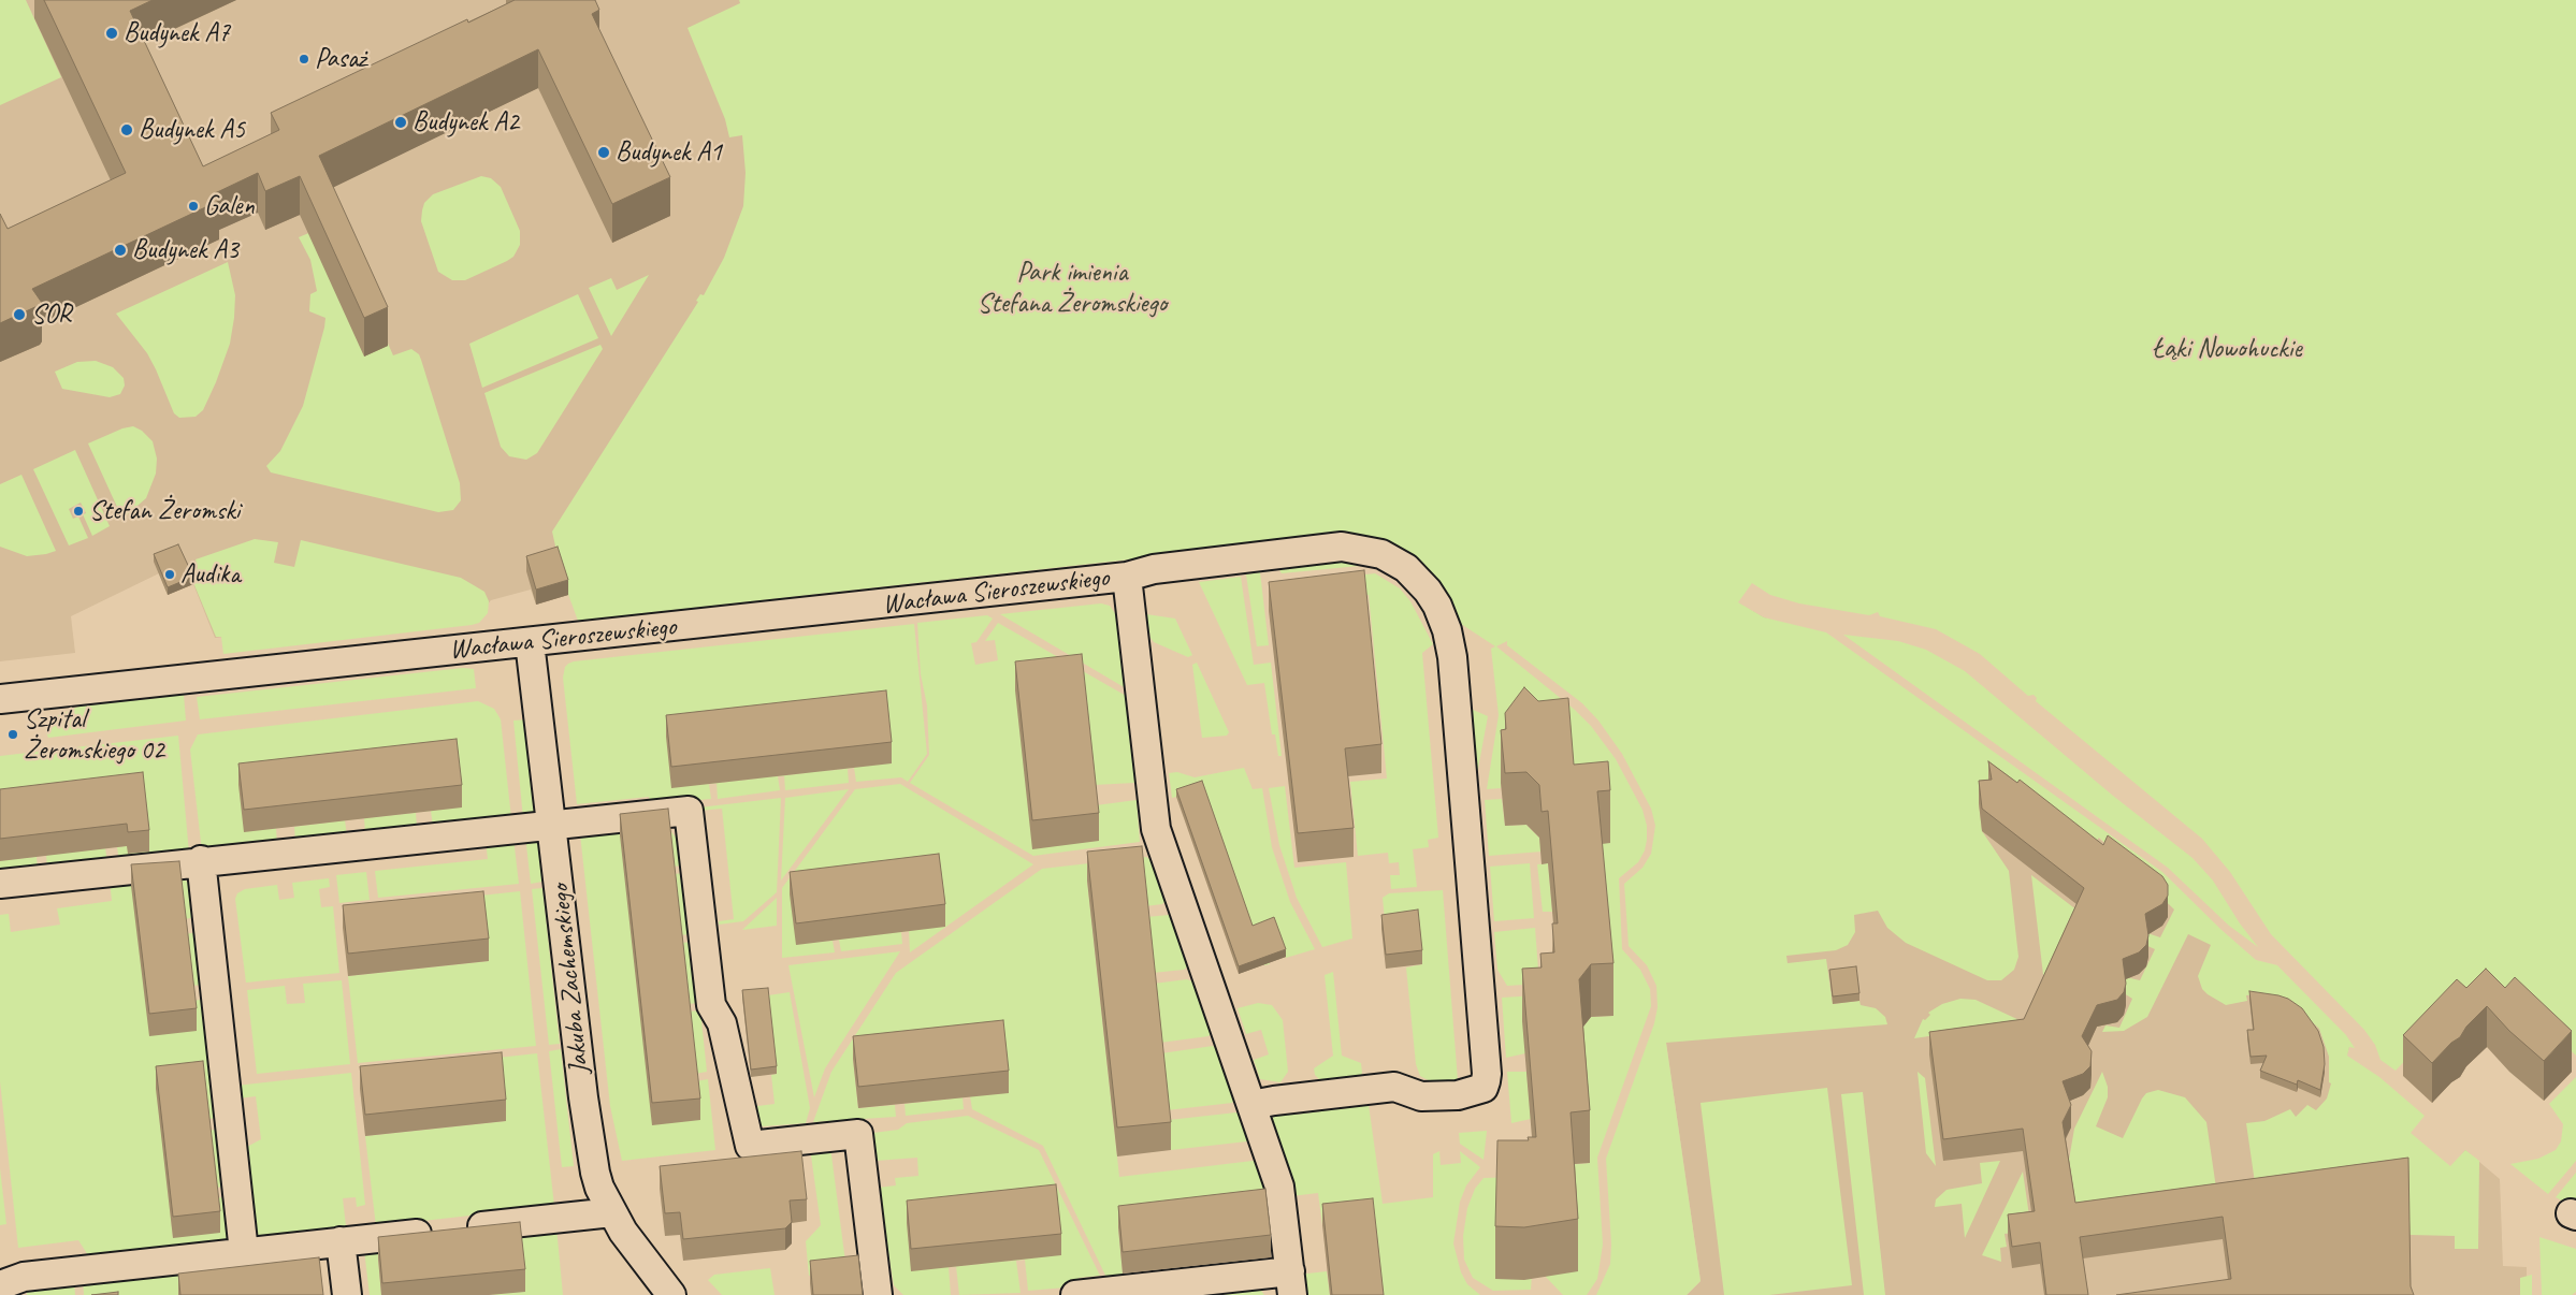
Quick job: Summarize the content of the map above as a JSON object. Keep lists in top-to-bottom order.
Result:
{
  "streets": {
    "street": ["Wacława Sieroszewskiego", "Jakuba Zachemskiego"]
  },
  "crossings": [
    ["Wacława Sieroszewskiego", "Jakuba Zachemskiego"]
  ],
  "parks": ["Park imienia Stefana Żeromskiego", "Łąki Nowohuckie"],
  "places": [
    "Budynek A7",
    "Pasaż",
    "Budynek A2",
    "Budynek A5",
    "Budynek A1",
    "Galen",
    "Budynek A3",
    "SOR",
    "Stefan Żeromski",
    "Audika",
    "Szpital Żeromskiego 02"
  ]
}
